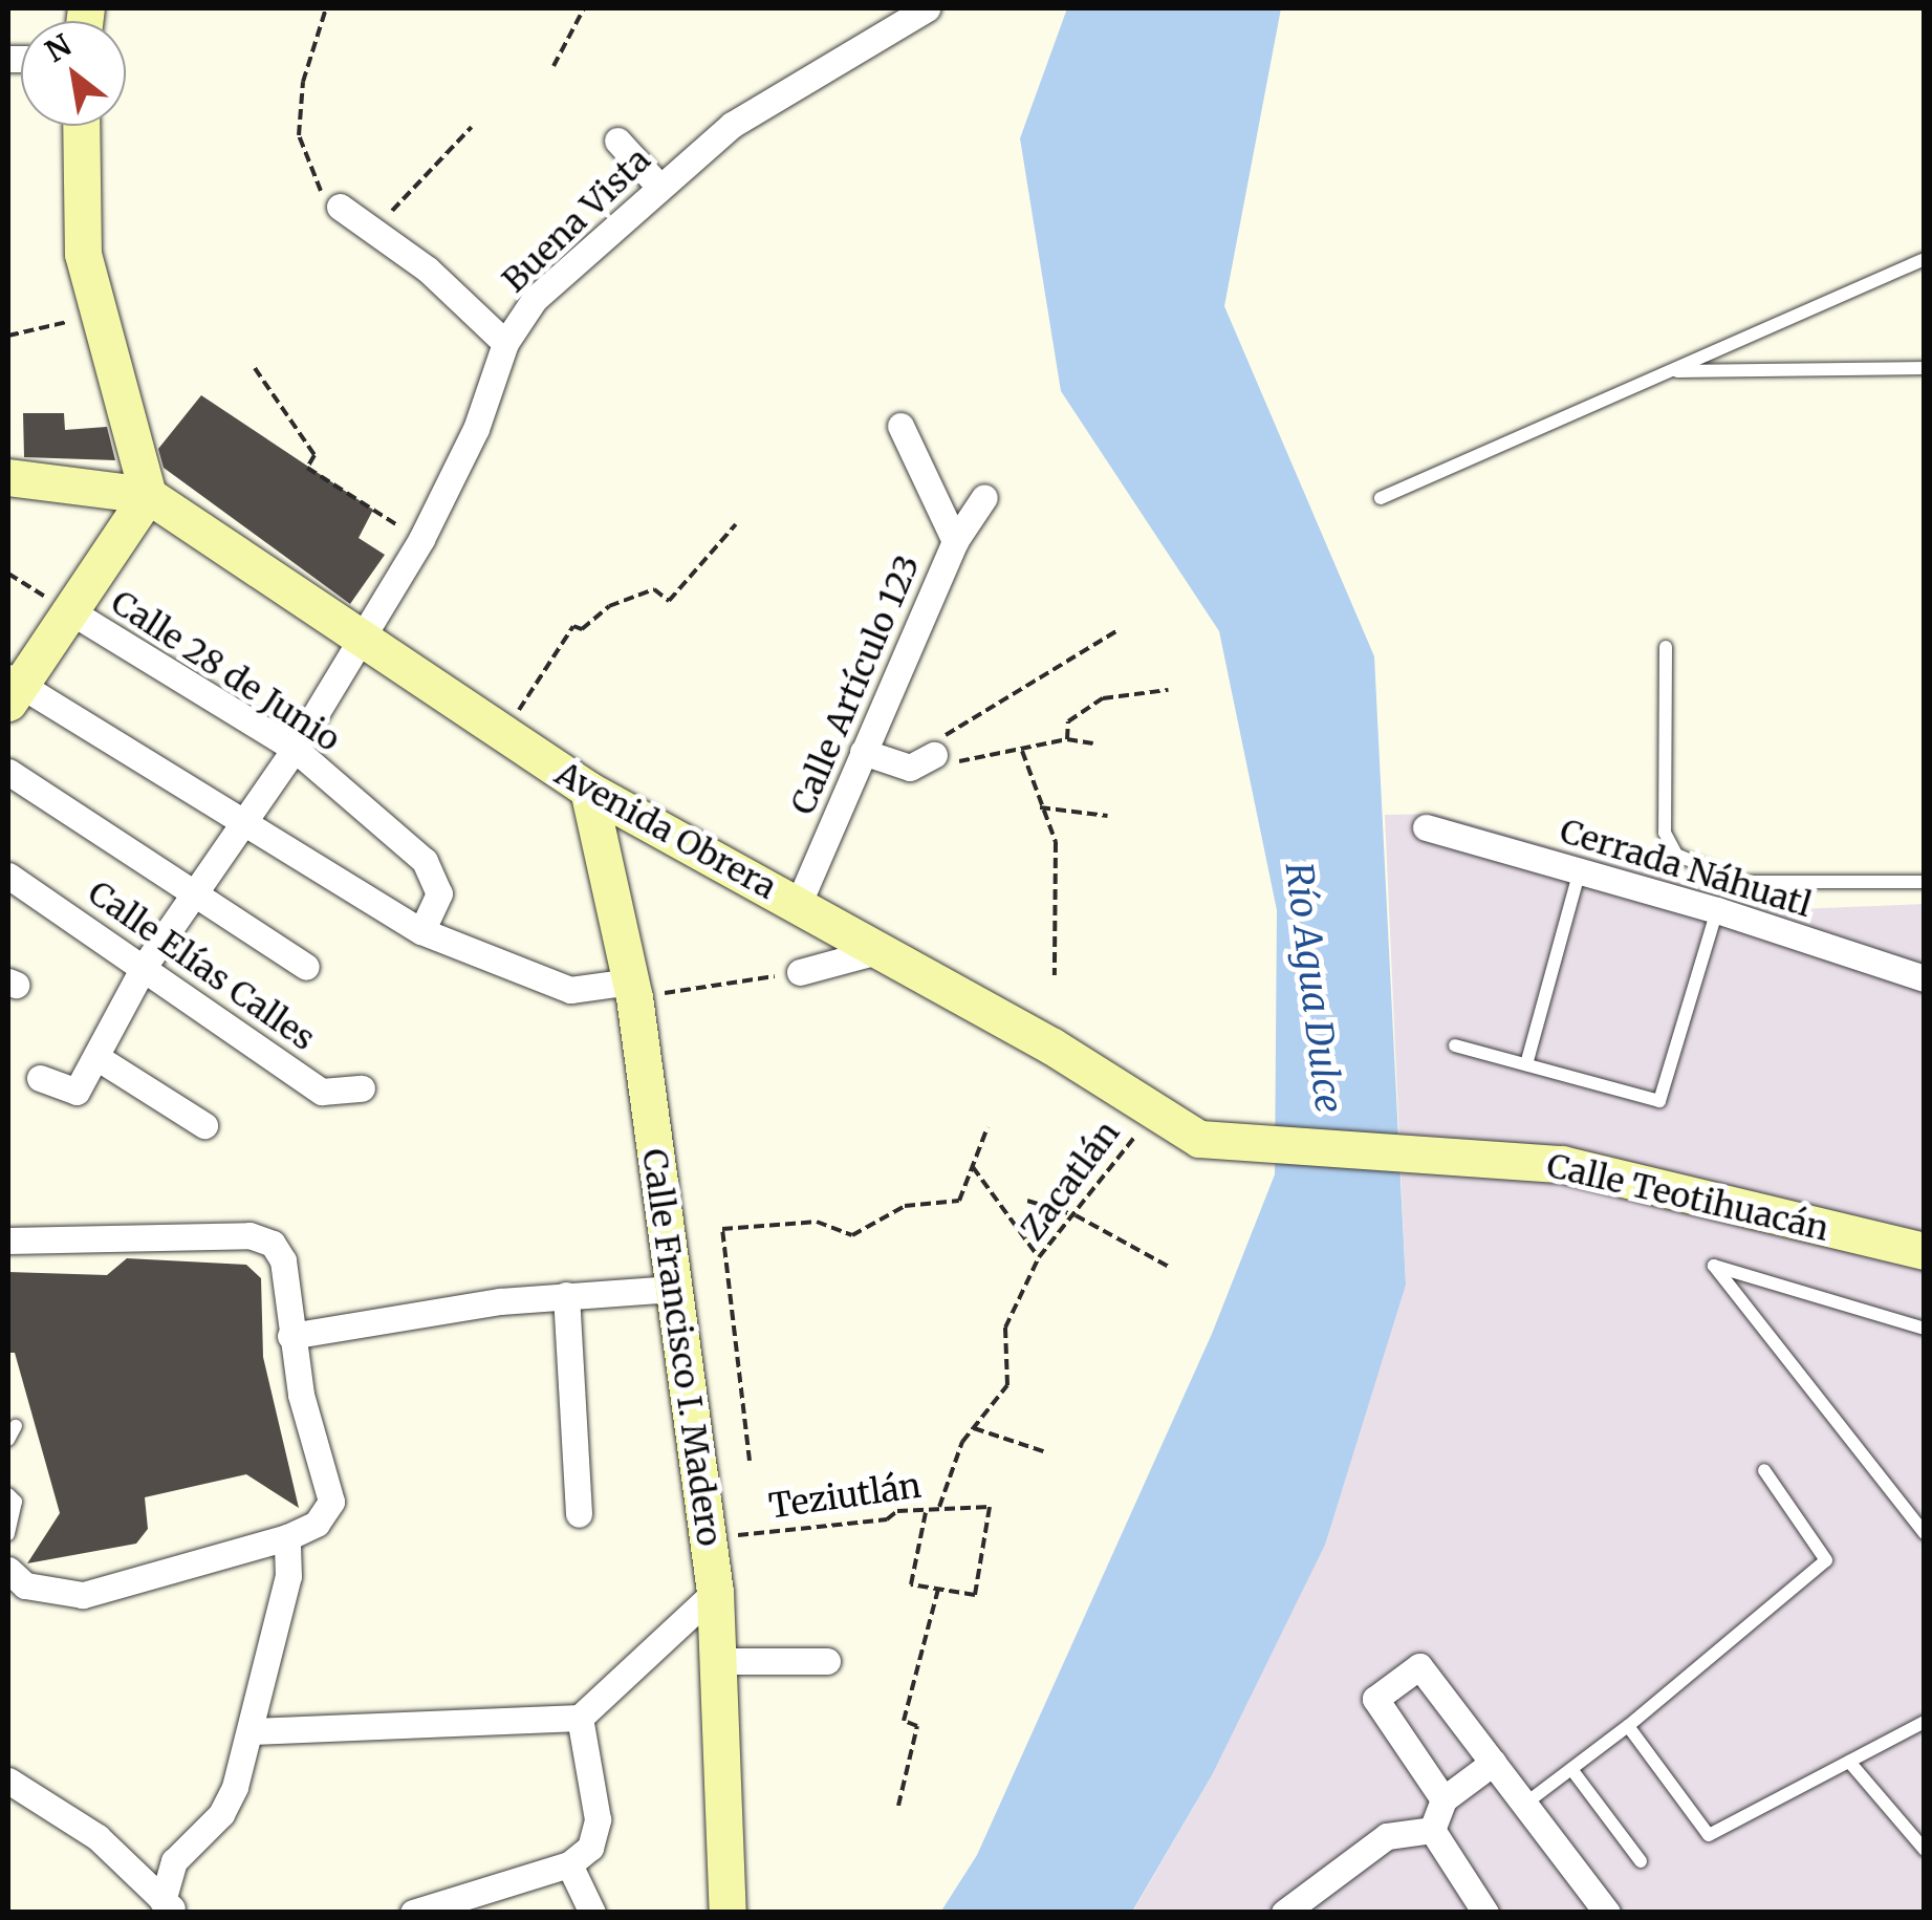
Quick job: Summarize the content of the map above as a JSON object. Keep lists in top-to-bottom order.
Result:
{
  "streets": {
    "street": [
      "Buena Vista",
      "Calle 28 de Junio",
      "Calle Artículo 123",
      "Avenida Obrera",
      "Cerrada Náhuatl",
      "Calle Elías Calles",
      "Calle Teotihuacán",
      "Calle Francisco I. Madero"
    ],
    "path": ["Zacatlán", "Teziutlán"]
  },
  "crossings": [
    ["Buena Vista", "Calle 28 de Junio"],
    ["Buena Vista", "Avenida Obrera"],
    ["Buena Vista", "Calle Elías Calles"],
    ["Calle Artículo 123", "Avenida Obrera"],
    ["Avenida Obrera", "Zacatlán"],
    ["Avenida Obrera", "Calle Teotihuacán"],
    ["Avenida Obrera", "Calle Francisco I. Madero"],
    ["Zacatlán", "Teziutlán"],
    ["Calle Francisco I. Madero", "Teziutlán"]
  ],
  "water": ["Río Agua Dulce"],
  "north": "top left"
}
